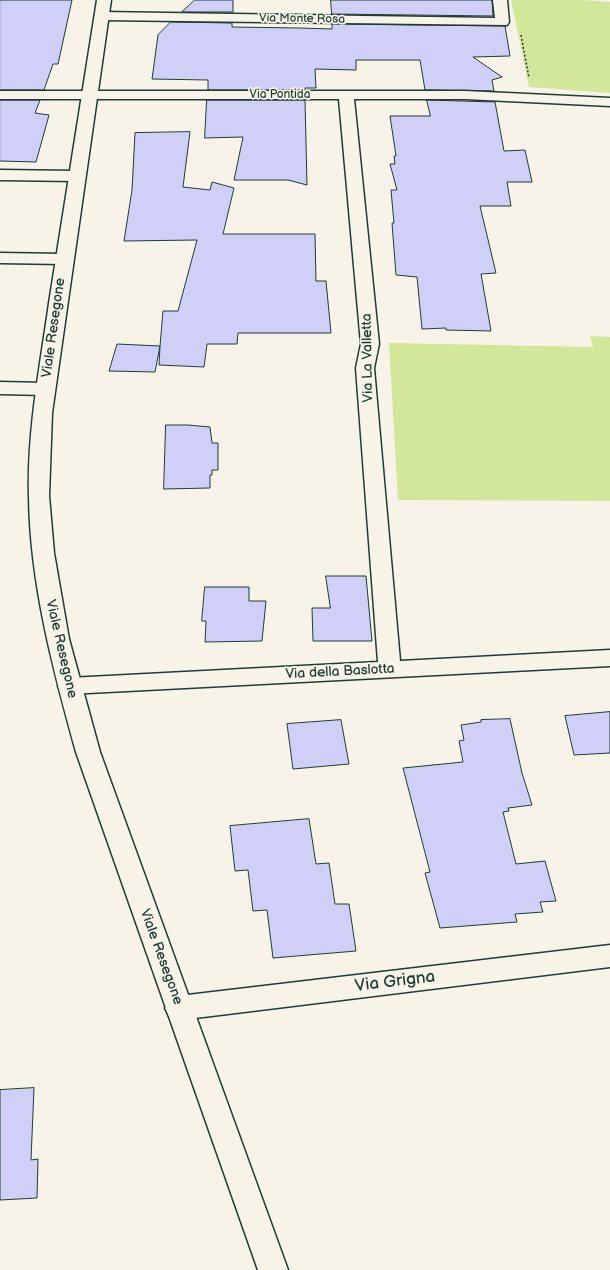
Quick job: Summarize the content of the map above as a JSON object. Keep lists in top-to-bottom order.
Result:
{
  "streets": {
    "street": [
      "Via Monte Rosa",
      "Via Pontida",
      "Viale Resegone",
      "Via La Valletta",
      "Via della Baslotta",
      "Via Grigna"
    ]
  },
  "crossings": [
    ["Via Monte Rosa", "Viale Resegone"],
    ["Via Pontida", "Viale Resegone"],
    ["Via Pontida", "Via La Valletta"],
    ["Viale Resegone", "Via della Baslotta"],
    ["Viale Resegone", "Via Grigna"],
    ["Via La Valletta", "Via della Baslotta"]
  ]
}
